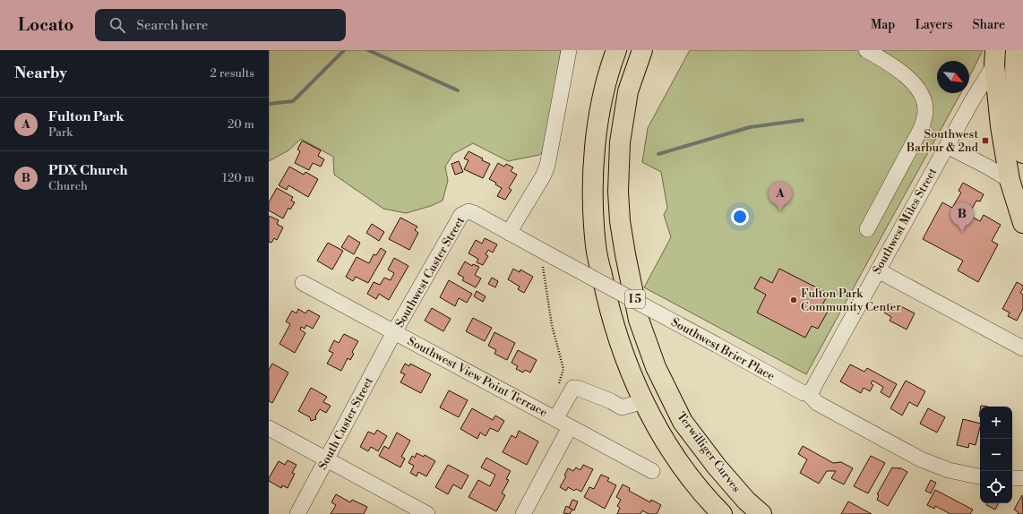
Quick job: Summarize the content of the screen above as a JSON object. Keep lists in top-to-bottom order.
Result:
{
  "streets": {
    "main road": ["I 5", "Terwilliger Curves"],
    "street": [
      "Southwest Miles Street",
      "Southwest Custer Street",
      "Southwest Brier Place",
      "Southwest View Point Terrace",
      "South Custer Street"
    ]
  },
  "crossings": [
    ["Southwest Miles Street", "Southwest Brier Place"],
    ["Southwest Custer Street", "Southwest Brier Place"],
    ["Southwest Custer Street", "Southwest View Point Terrace"],
    ["Southwest Custer Street", "South Custer Street"],
    ["Southwest View Point Terrace", "South Custer Street"]
  ],
  "places": {
    "transit": ["Southwest Barbur & 2nd"],
    "other": ["Fulton Park Community Center"]
  },
  "north": "bottom right",
  "page": {
    "header": "Locato",
    "search": "Search here",
    "nav": ["Map", "Layers", "Share"],
    "heading": ["Nearby", "2 results"],
    "list": [
      {
        "mark": "A",
        "name": "Fulton Park",
        "note": "Park",
        "value": "20 m"
      },
      {
        "mark": "B",
        "name": "PDX Church",
        "note": "Church",
        "value": "120 m"
      }
    ],
    "pins": ["A", "B"],
    "map_buttons": ["+", "−"]
  }
}
